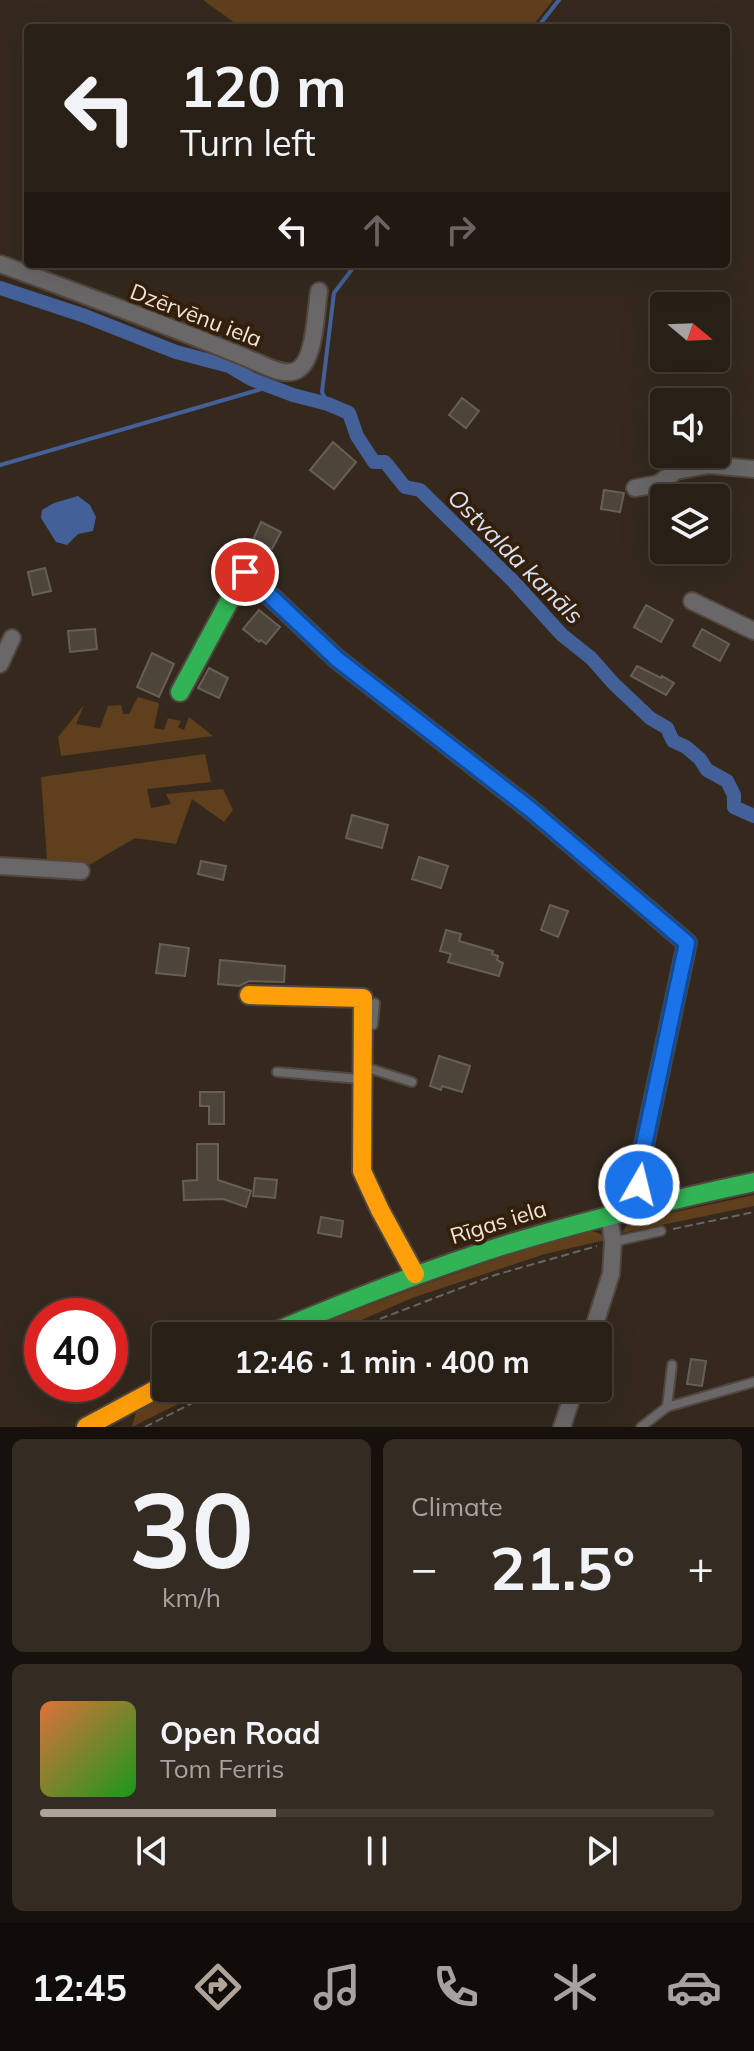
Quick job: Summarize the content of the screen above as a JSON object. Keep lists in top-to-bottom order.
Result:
{
  "streets": {
    "street": ["Dzērvēnu iela", "Rīgas iela"]
  },
  "water": ["Ostvalda kanāls"],
  "north": "right",
  "page": {
    "turn": ["120 m", "Turn left"],
    "limit": "40",
    "trip": "12:46 · 1 min · 400 m",
    "tile": [
      ["30", "km/h"],
      "Climate"
    ],
    "heat": ["−", "21.5°", "+"],
    "song": ["Open Road", "Tom Ferris"],
    "tabs": "12:45"
  }
}
